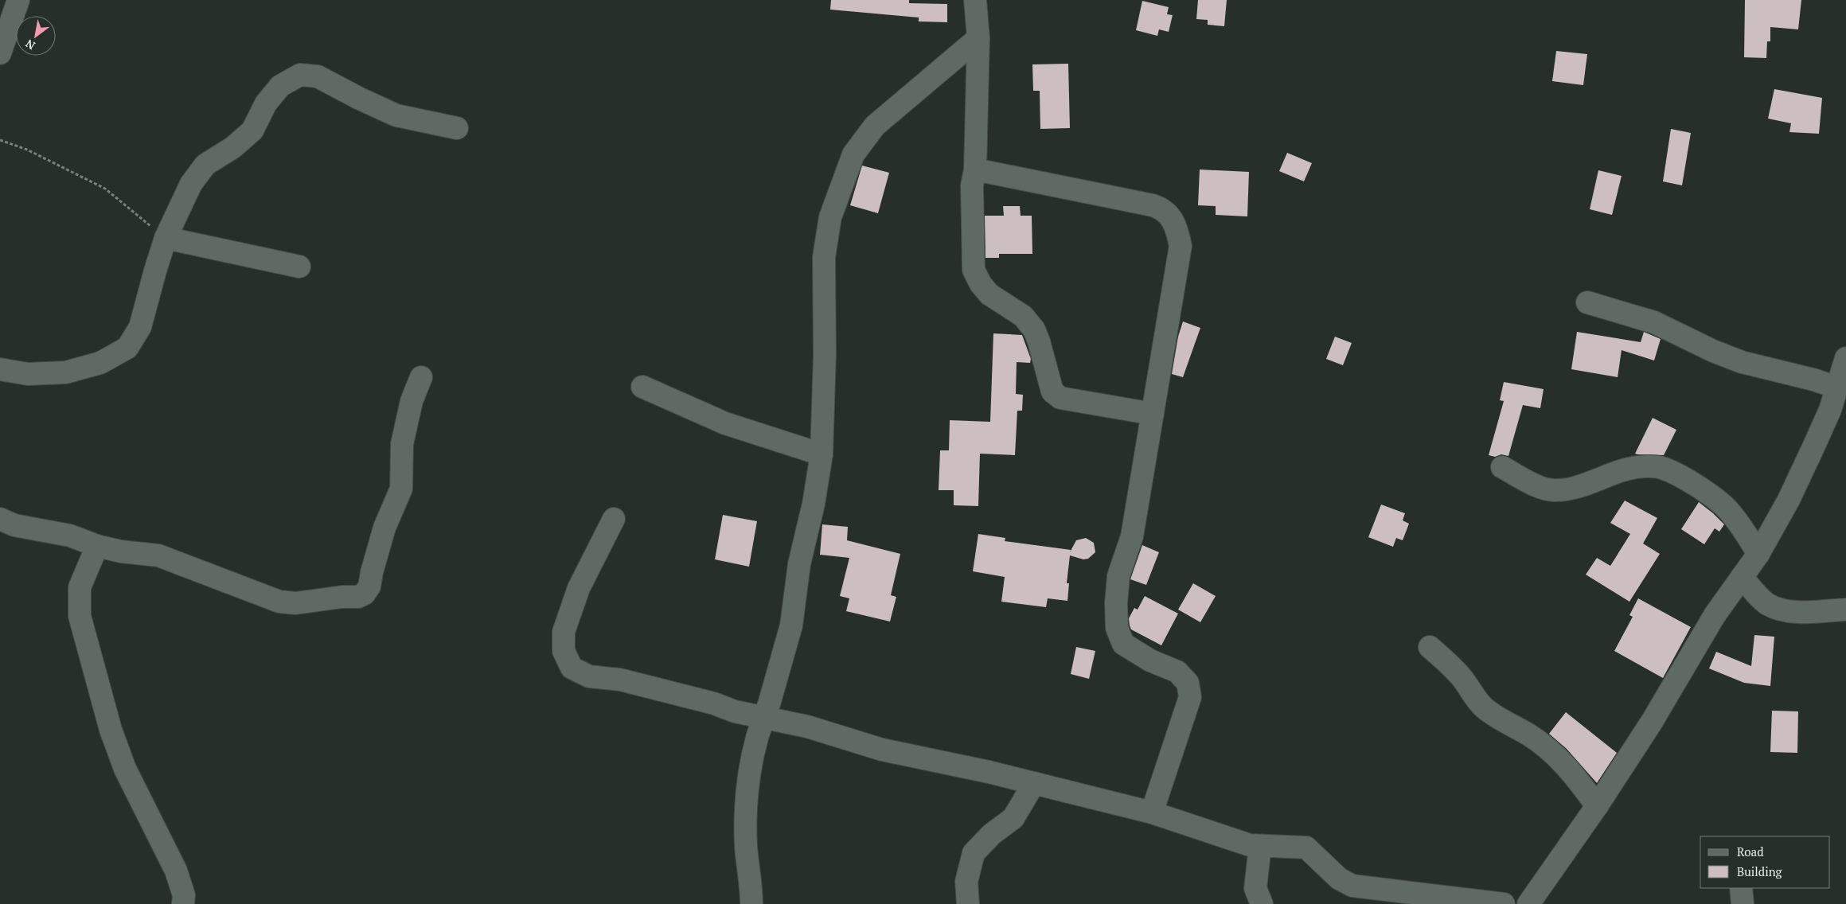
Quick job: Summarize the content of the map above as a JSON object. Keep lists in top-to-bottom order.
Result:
{
  "legend": ["Road", "Building"],
  "north": "bottom left"
}
